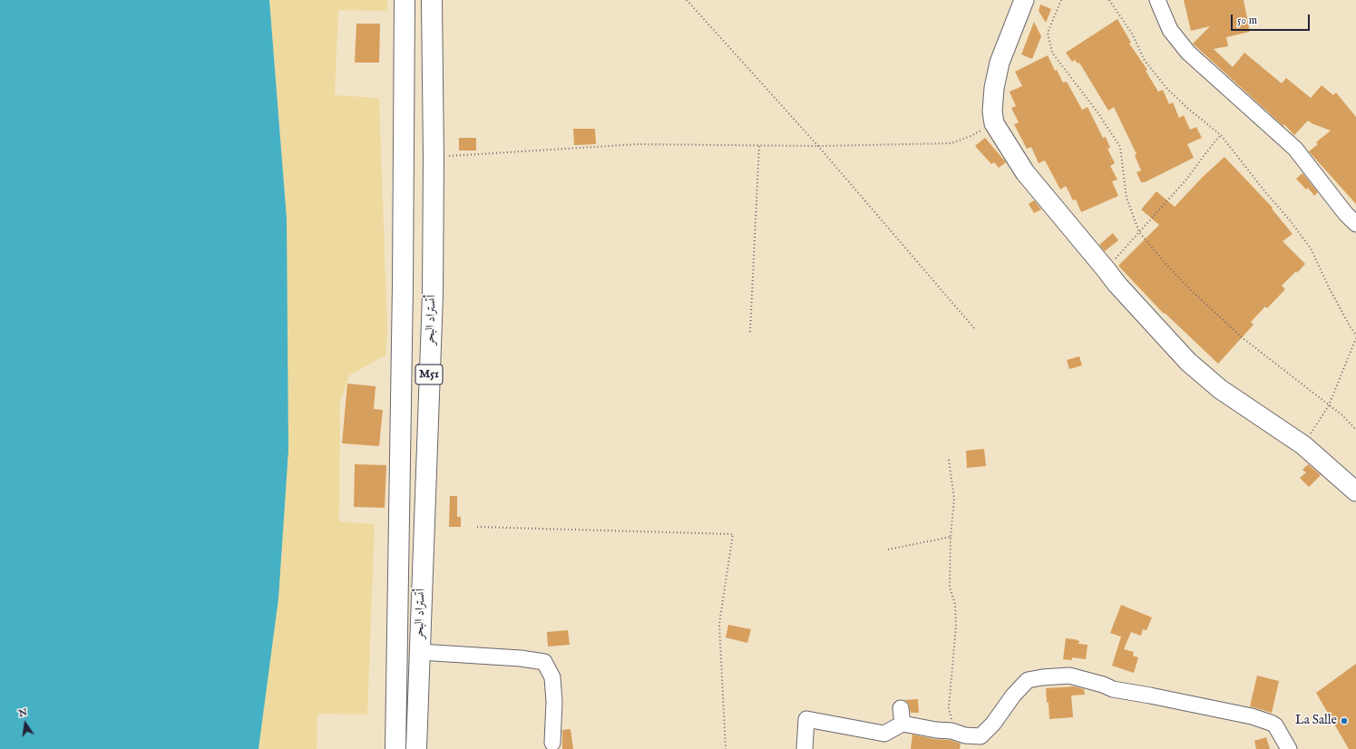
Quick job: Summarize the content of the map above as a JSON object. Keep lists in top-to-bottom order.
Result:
{
  "streets": {
    "highway": ["أتستراد البحر", "M51"]
  },
  "places": ["La Salle"],
  "scale_bar": "50 m",
  "north": "top"
}
